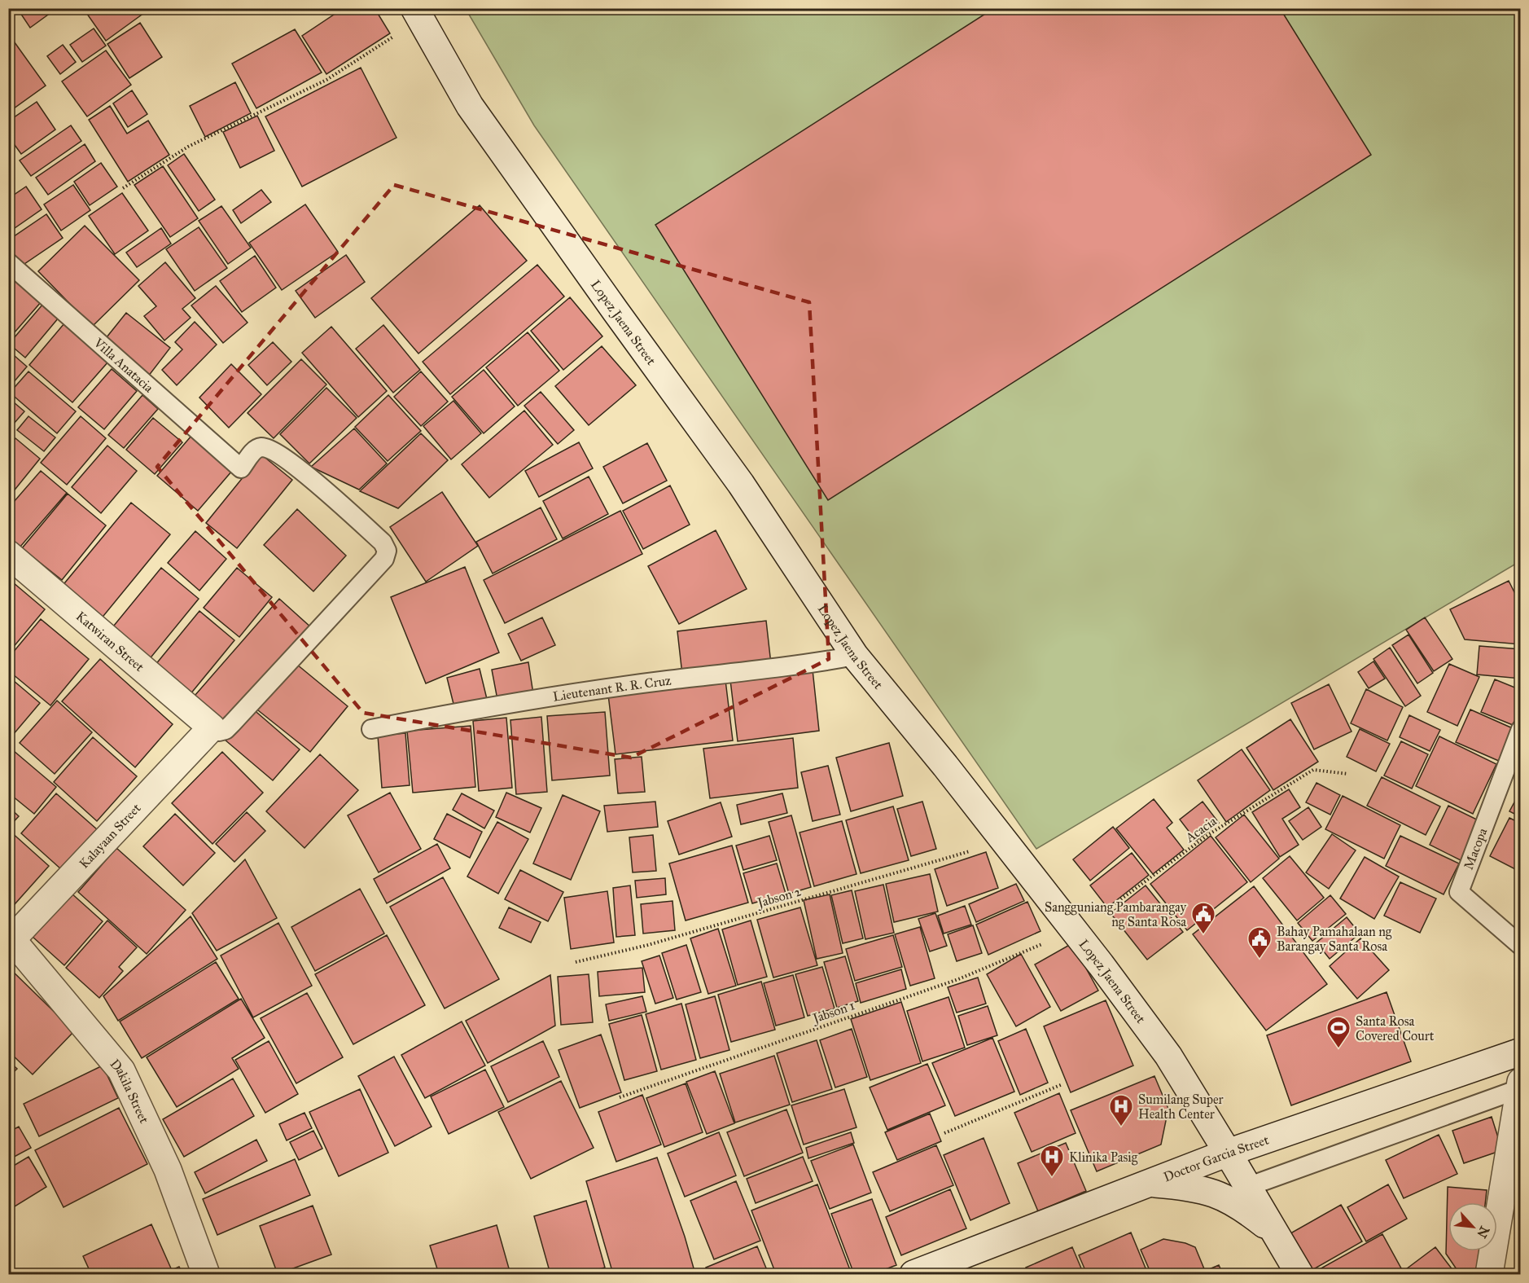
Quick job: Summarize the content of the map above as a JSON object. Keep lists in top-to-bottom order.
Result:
{
  "streets": {
    "street": [
      "Lopez Jaena Street",
      "Katwiran Street",
      "Kalayaan Street",
      "Dakila Street",
      "Doctor Garcia Street"
    ],
    "lane": ["Villa Anatacia", "Lieutenant R. R. Cruz", "Macopa"],
    "path": ["Acacia", "Jabson 2", "Jabson 1"]
  },
  "crossings": [
    ["Lopez Jaena Street", "Lieutenant R. R. Cruz"],
    ["Lopez Jaena Street", "Acacia"],
    ["Lopez Jaena Street", "Doctor Garcia Street"],
    ["Villa Anatacia", "Katwiran Street"],
    ["Villa Anatacia", "Kalayaan Street"],
    ["Katwiran Street", "Kalayaan Street"],
    ["Kalayaan Street", "Dakila Street"]
  ],
  "places": {
    "public building": ["Sangguniang Pambarangay ng Santa Rosa", "Bahay Pamahalaan ng Barangay Santa Rosa"],
    "sports": ["Santa Rosa Covered Court"],
    "hospital": ["Sumilang Super Health Center", "Klinika Pasig"]
  },
  "north": "bottom right"
}
